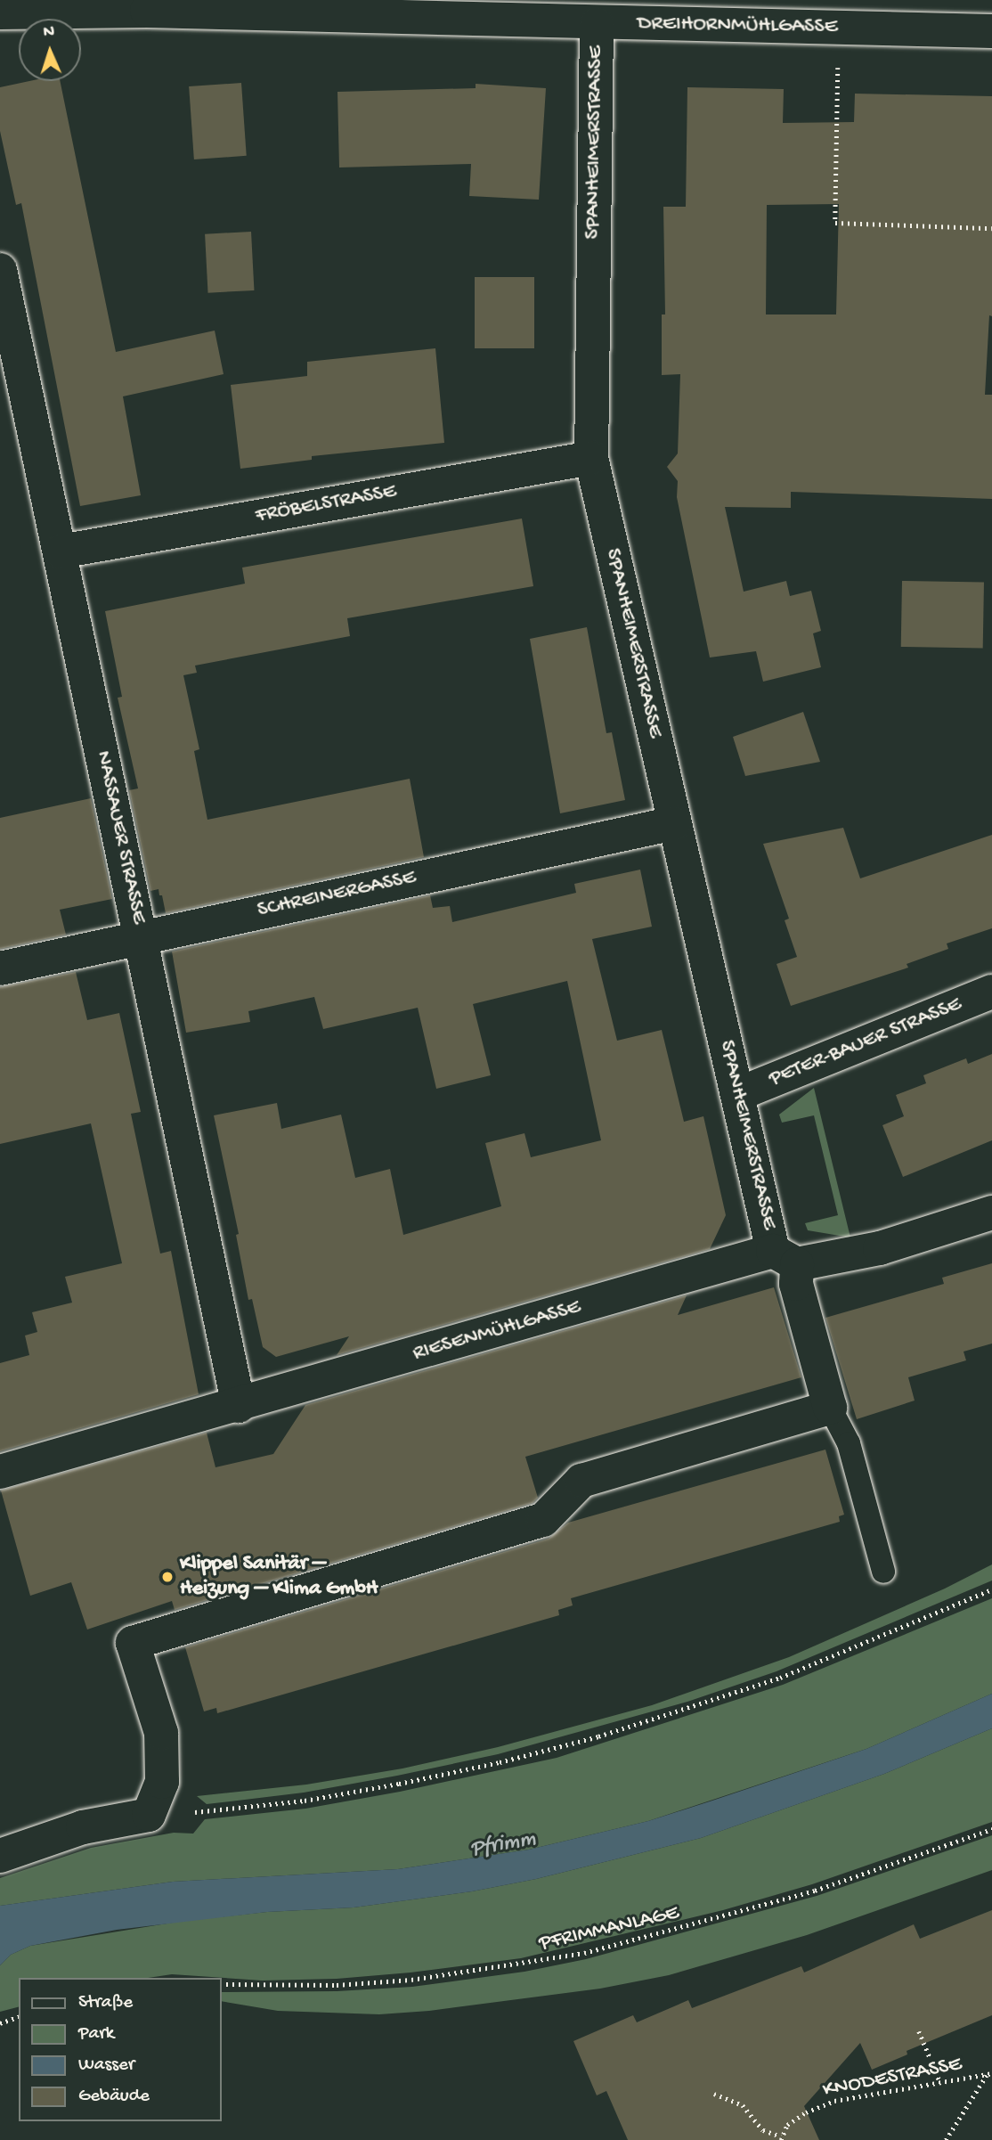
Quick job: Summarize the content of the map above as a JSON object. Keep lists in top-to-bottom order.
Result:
{
  "streets": {
    "street": [
      "DREIHORNMÜHLGASSE",
      "SPANHEIMERSTRASSE",
      "FRÖBELSTRASSE",
      "NASSAUER STRASSE",
      "SCHREINERGASSE",
      "PETER-BAUER STRASSE",
      "RIESENMÜHLGASSE"
    ],
    "path": ["PFRIMMANLAGE", "KNODESTRASSE"]
  },
  "crossings": [
    ["DREIHORNMÜHLGASSE", "SPANHEIMERSTRASSE"],
    ["SPANHEIMERSTRASSE", "FRÖBELSTRASSE"],
    ["SPANHEIMERSTRASSE", "SCHREINERGASSE"],
    ["SPANHEIMERSTRASSE", "PETER-BAUER STRASSE"],
    ["SPANHEIMERSTRASSE", "RIESENMÜHLGASSE"],
    ["FRÖBELSTRASSE", "NASSAUER STRASSE"],
    ["NASSAUER STRASSE", "SCHREINERGASSE"],
    ["NASSAUER STRASSE", "RIESENMÜHLGASSE"]
  ],
  "water": ["Pfrimm"],
  "places": ["Klippel Sanitär – Heizung – Klima GmbH"],
  "legend": [
    "Straße",
    "Park",
    "Wasser",
    "Gebäude"
  ],
  "north": "top"
}
